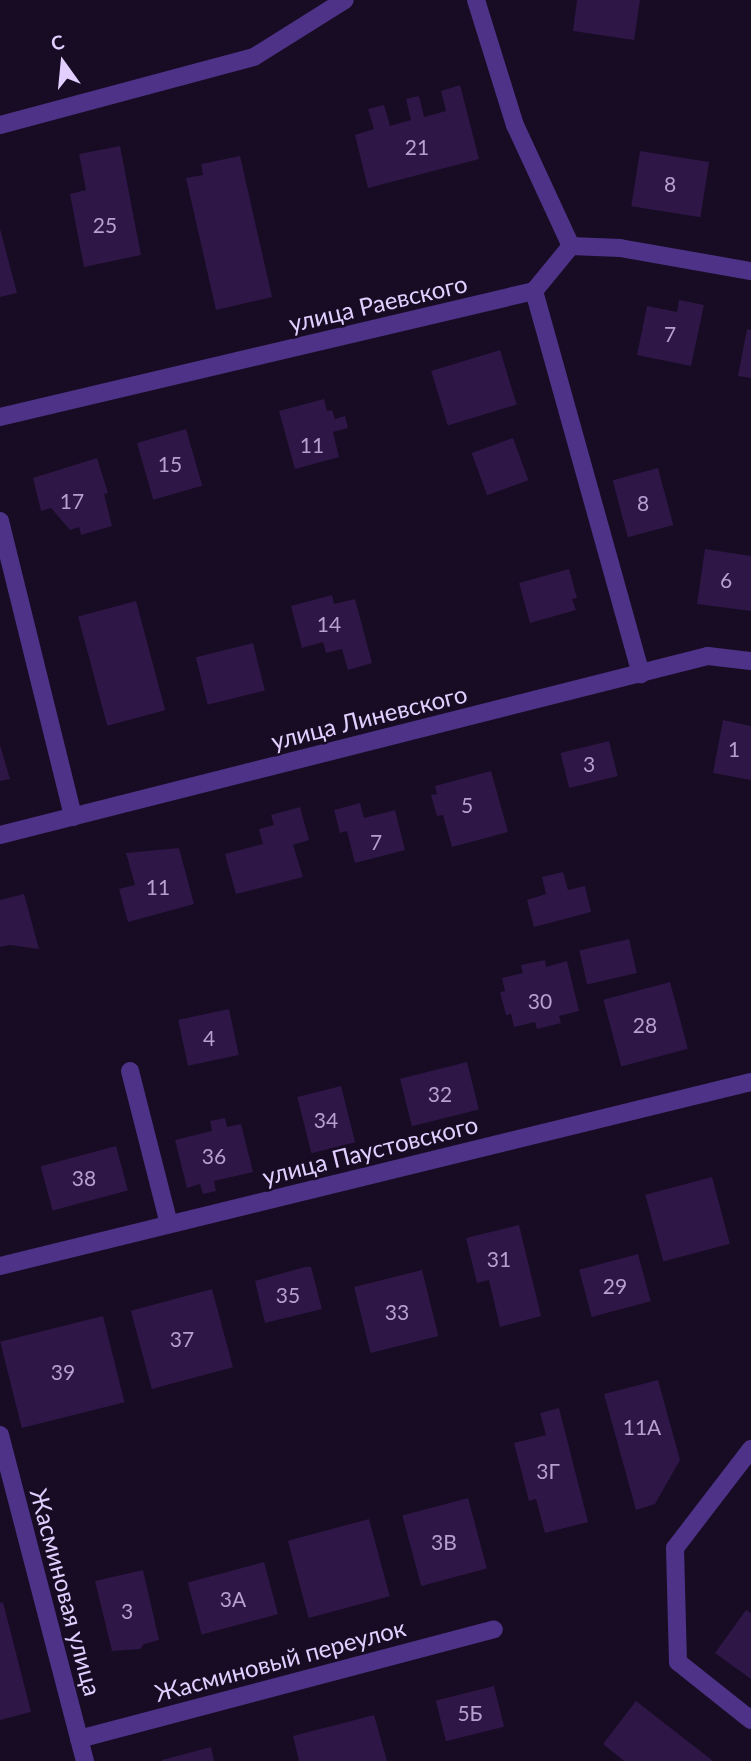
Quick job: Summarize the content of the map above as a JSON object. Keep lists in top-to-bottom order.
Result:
{
  "streets": {
    "street": [
      "улица Раевского",
      "улица Линевского",
      "улица Паустовского",
      "Жасминовая улица",
      "Жасминовый переулок"
    ]
  },
  "crossings": [
    ["Жасминовая улица", "Жасминовый переулок"]
  ],
  "house_numbers": [
    "21",
    "8",
    "25",
    "7",
    "11",
    "15",
    "17",
    "8",
    "6",
    "14",
    "1",
    "3",
    "5",
    "7",
    "11",
    "30",
    "28",
    "4",
    "32",
    "34",
    "36",
    "38",
    "31",
    "29",
    "35",
    "33",
    "37",
    "39",
    "11А",
    "3Г",
    "3В",
    "3А",
    "3",
    "5Б"
  ],
  "north": "top"
}
